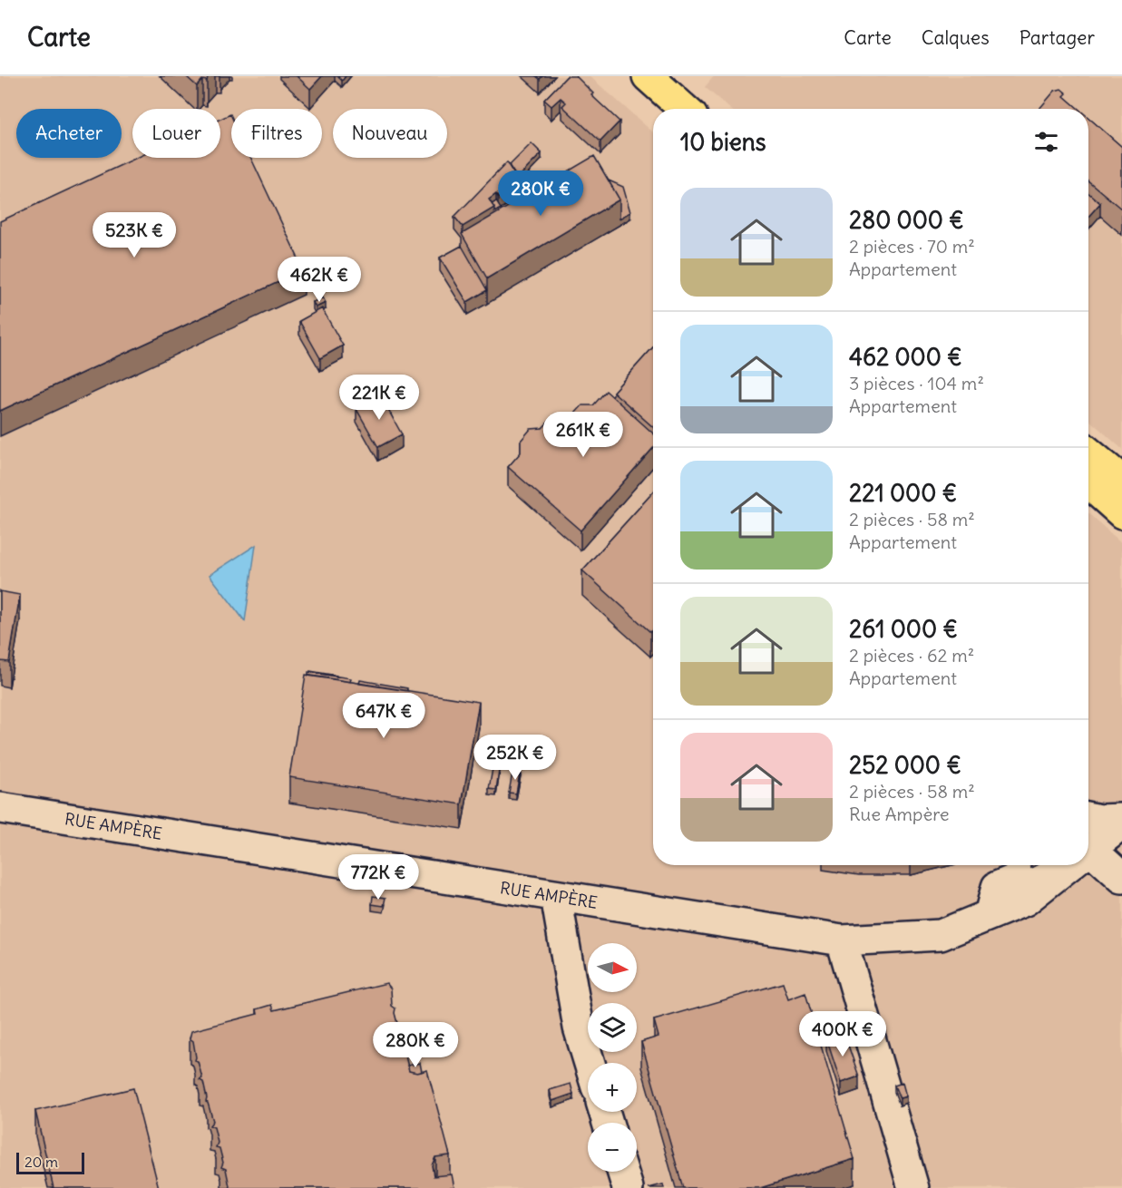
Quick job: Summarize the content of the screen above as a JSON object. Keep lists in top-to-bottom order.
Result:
{
  "streets": {
    "street": ["RUE AMPÈRE"]
  },
  "scale_bar": "20 m",
  "north": "right",
  "page": {
    "header": "Carte",
    "nav": ["Carte", "Calques", "Partager"],
    "chip": [
      "Acheter",
      "Louer",
      "Filtres",
      "Nouveau"
    ],
    "heading": "10 biens",
    "price": [
      "280K €",
      "523K €",
      "462K €",
      "221K €",
      "261K €",
      "647K €",
      "252K €",
      "772K €",
      "400K €",
      "280K €"
    ],
    "list": [
      {
        "name": "280 000 €",
        "note": "2 pièces · 70 m² · Appartement"
      },
      {
        "name": "462 000 €",
        "note": "3 pièces · 104 m² · Appartement"
      },
      {
        "name": "221 000 €",
        "note": "2 pièces · 58 m² · Appartement"
      },
      {
        "name": "261 000 €",
        "note": "2 pièces · 62 m² · Appartement"
      },
      {
        "name": "252 000 €",
        "note": "2 pièces · 58 m² · Rue Ampère"
      }
    ],
    "map_buttons": ["+", "−"],
    "scale": "20 m"
  }
}
